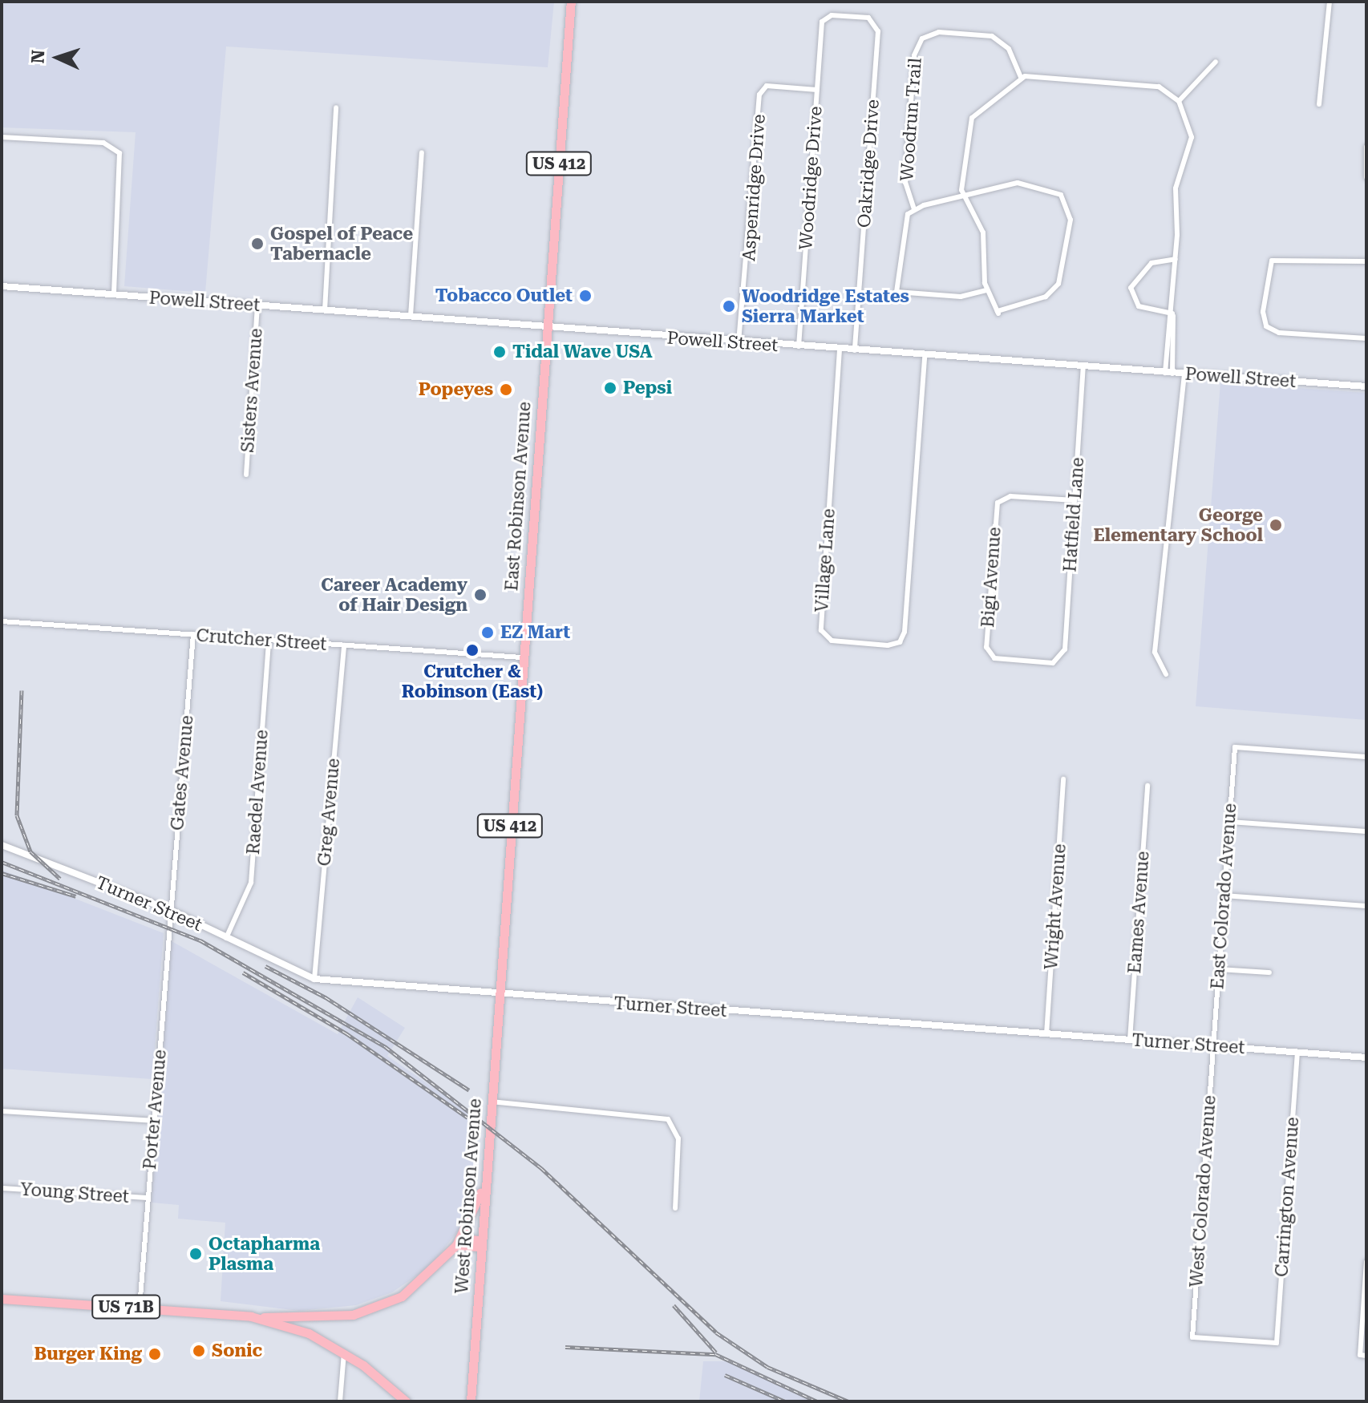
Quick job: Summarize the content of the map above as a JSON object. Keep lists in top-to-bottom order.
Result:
{
  "streets": {
    "highway": [
      "US 412",
      "East Robinson Avenue",
      "West Robinson Avenue",
      "US 71B"
    ],
    "street": [
      "Woodrun Trail",
      "Oakridge Drive",
      "Woodridge Drive",
      "Aspenridge Drive",
      "Powell Street",
      "Sisters Avenue",
      "Hatfield Lane",
      "Village Lane",
      "Bigi Avenue",
      "Crutcher Street",
      "Gates Avenue",
      "Raedel Avenue",
      "Greg Avenue",
      "East Colorado Avenue",
      "Turner Street",
      "Wright Avenue",
      "Eames Avenue",
      "Porter Avenue",
      "West Colorado Avenue",
      "Young Street",
      "Carrington Avenue"
    ]
  },
  "crossings": [
    ["US 412", "West Robinson Avenue"],
    ["US 412", "US 71B"],
    ["Oakridge Drive", "Woodridge Drive"],
    ["Oakridge Drive", "Powell Street"],
    ["Woodridge Drive", "Aspenridge Drive"],
    ["Woodridge Drive", "Powell Street"],
    ["Aspenridge Drive", "Powell Street"],
    ["Powell Street", "Sisters Avenue"],
    ["Powell Street", "East Robinson Avenue"],
    ["Powell Street", "Hatfield Lane"],
    ["Powell Street", "Village Lane"],
    ["East Robinson Avenue", "Crutcher Street"],
    ["East Robinson Avenue", "Turner Street"],
    ["East Robinson Avenue", "West Robinson Avenue"],
    ["Hatfield Lane", "Bigi Avenue"],
    ["Crutcher Street", "Gates Avenue"],
    ["Crutcher Street", "Raedel Avenue"],
    ["Crutcher Street", "Greg Avenue"],
    ["Gates Avenue", "Turner Street"],
    ["Gates Avenue", "Porter Avenue"],
    ["Raedel Avenue", "Turner Street"],
    ["Greg Avenue", "Turner Street"],
    ["East Colorado Avenue", "Turner Street"],
    ["East Colorado Avenue", "West Colorado Avenue"],
    ["Turner Street", "Wright Avenue"],
    ["Turner Street", "Eames Avenue"],
    ["Turner Street", "Porter Avenue"],
    ["Turner Street", "West Colorado Avenue"],
    ["Turner Street", "West Robinson Avenue"],
    ["Turner Street", "Carrington Avenue"],
    ["Porter Avenue", "Young Street"],
    ["Porter Avenue", "US 71B"],
    ["West Colorado Avenue", "Carrington Avenue"]
  ],
  "places": [
    "Gospel of Peace Tabernacle",
    "Tobacco Outlet",
    "Woodridge Estates Sierra Market",
    "Tidal Wave USA",
    "Pepsi",
    "Popeyes",
    "George Elementary School",
    "Career Academy of Hair Design",
    "EZ Mart",
    "Crutcher & Robinson (East)",
    "Octapharma Plasma",
    "Sonic",
    "Burger King"
  ],
  "north": "left"
}
